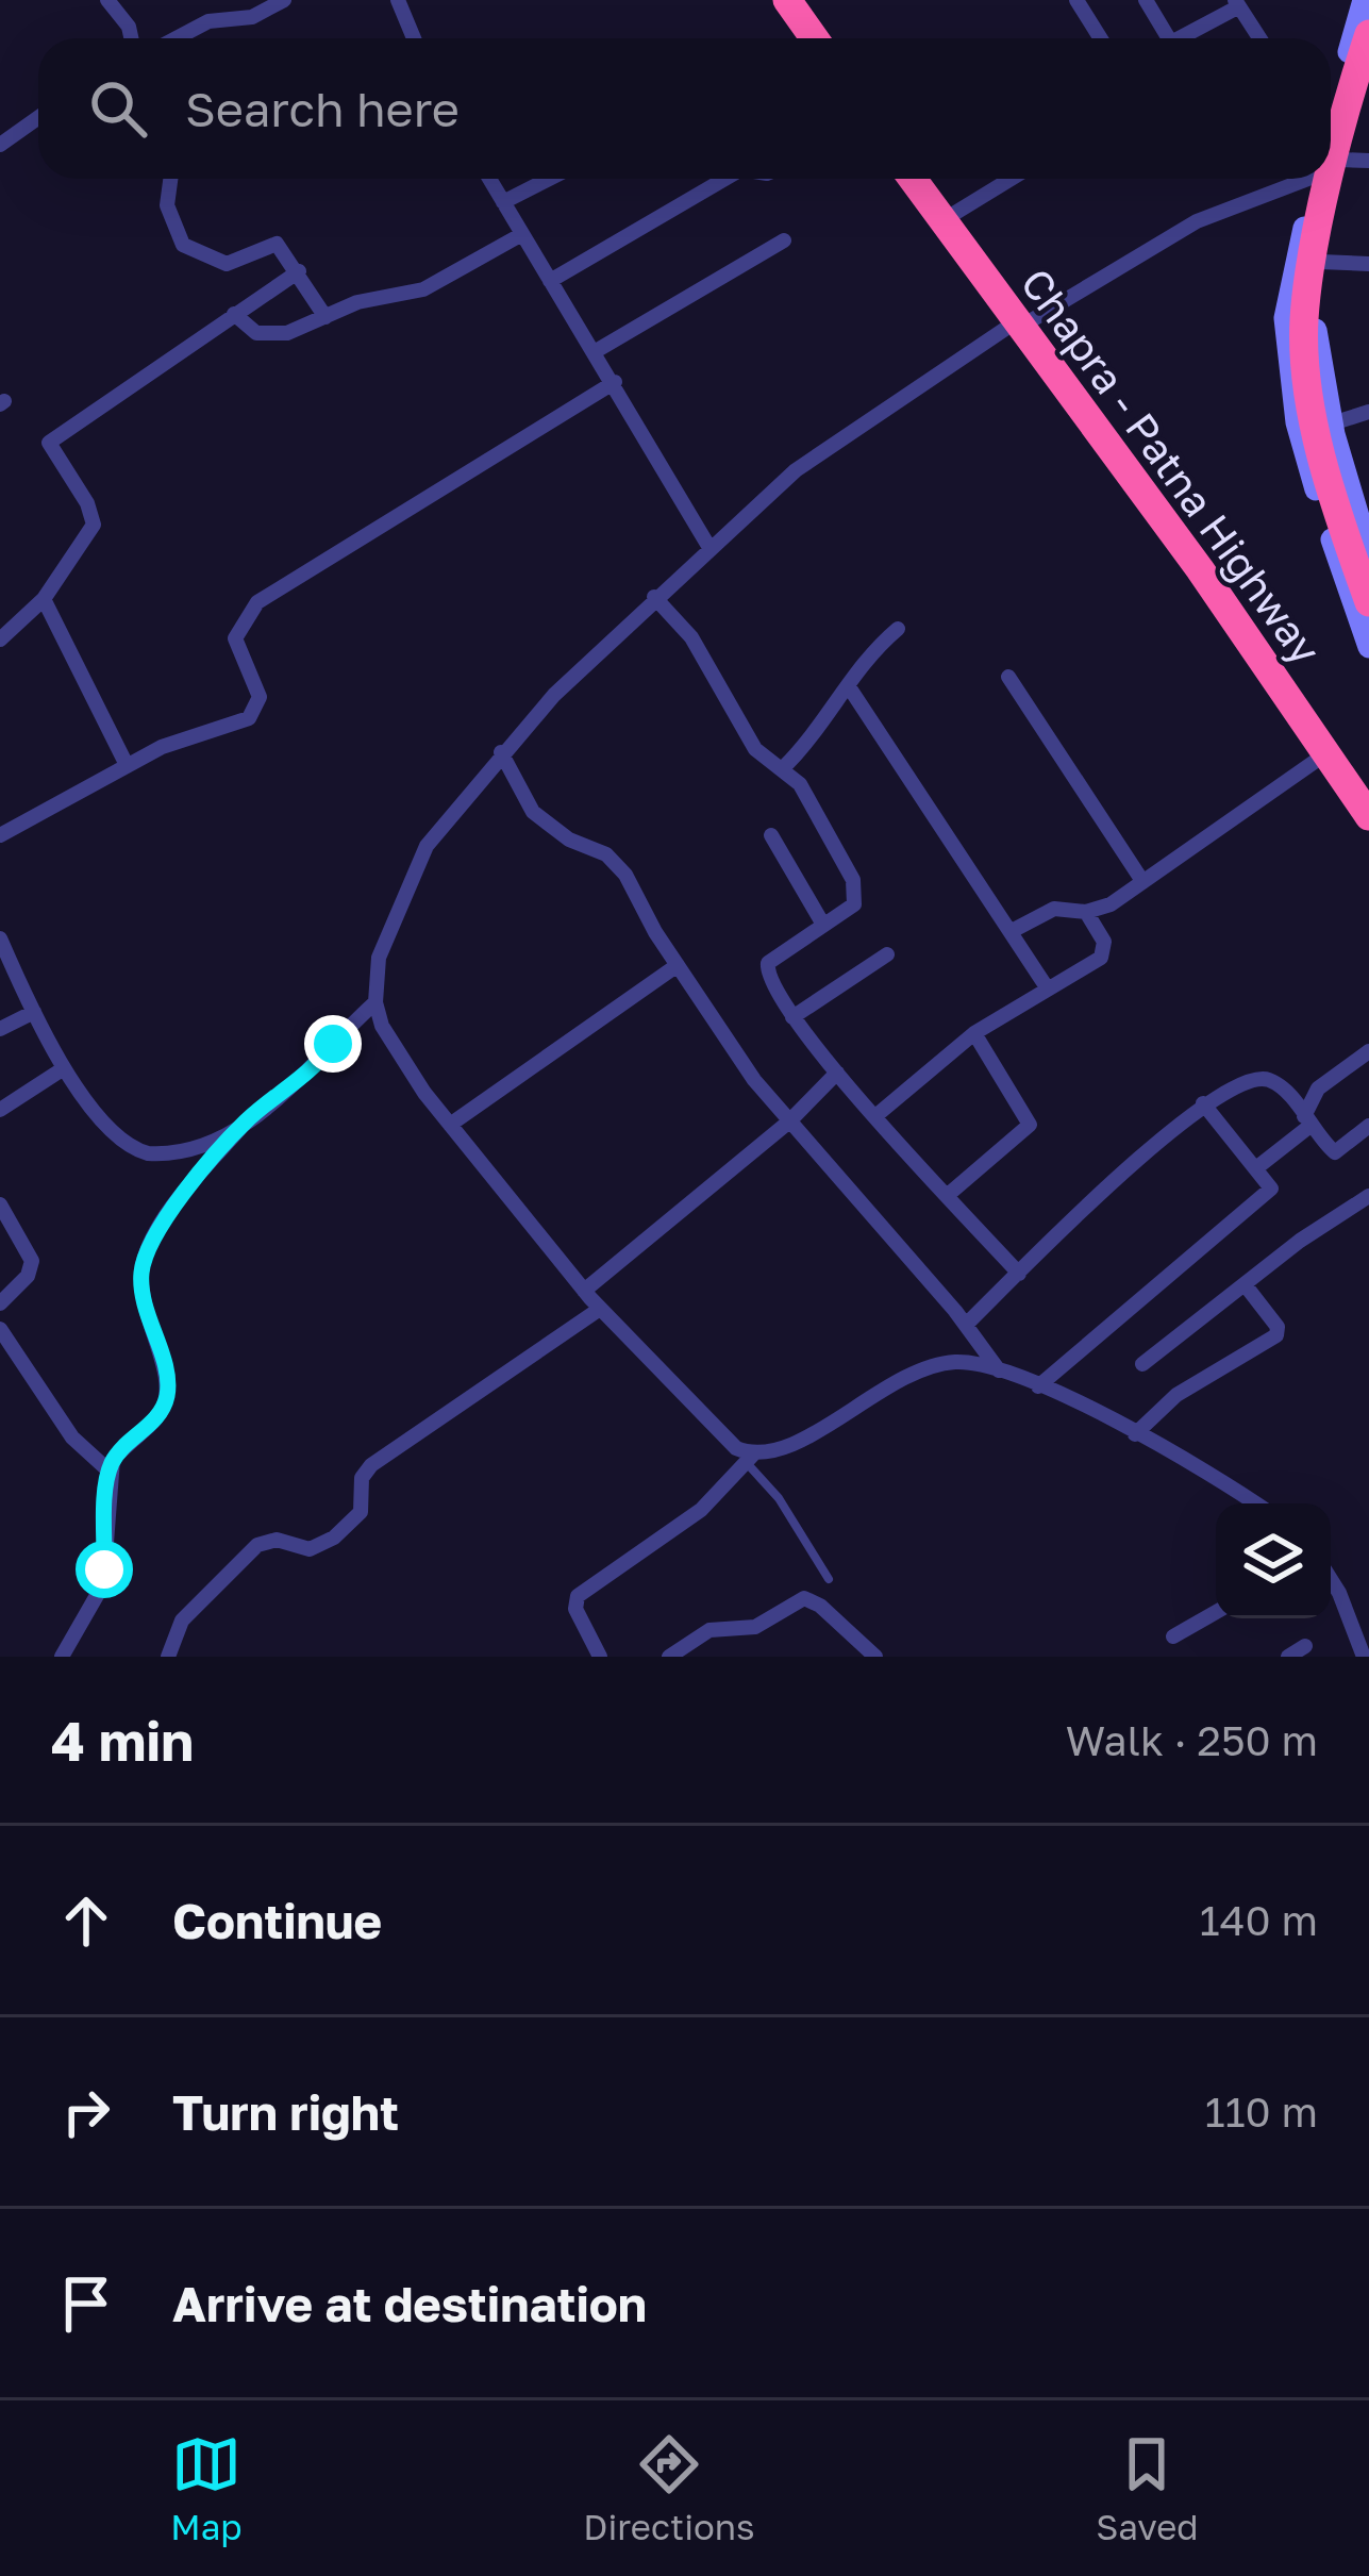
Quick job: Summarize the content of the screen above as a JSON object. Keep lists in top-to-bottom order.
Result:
{
  "streets": {
    "highway": ["Chapra - Patna Highway"]
  },
  "page": {
    "search": "Search here",
    "heading": ["4 min", "Walk · 250 m"],
    "list": [
      ["Continue", "140 m"],
      ["Turn right", "110 m"],
      "Arrive at destination"
    ],
    "nav": ["Map", "Directions", "Saved"]
  }
}
